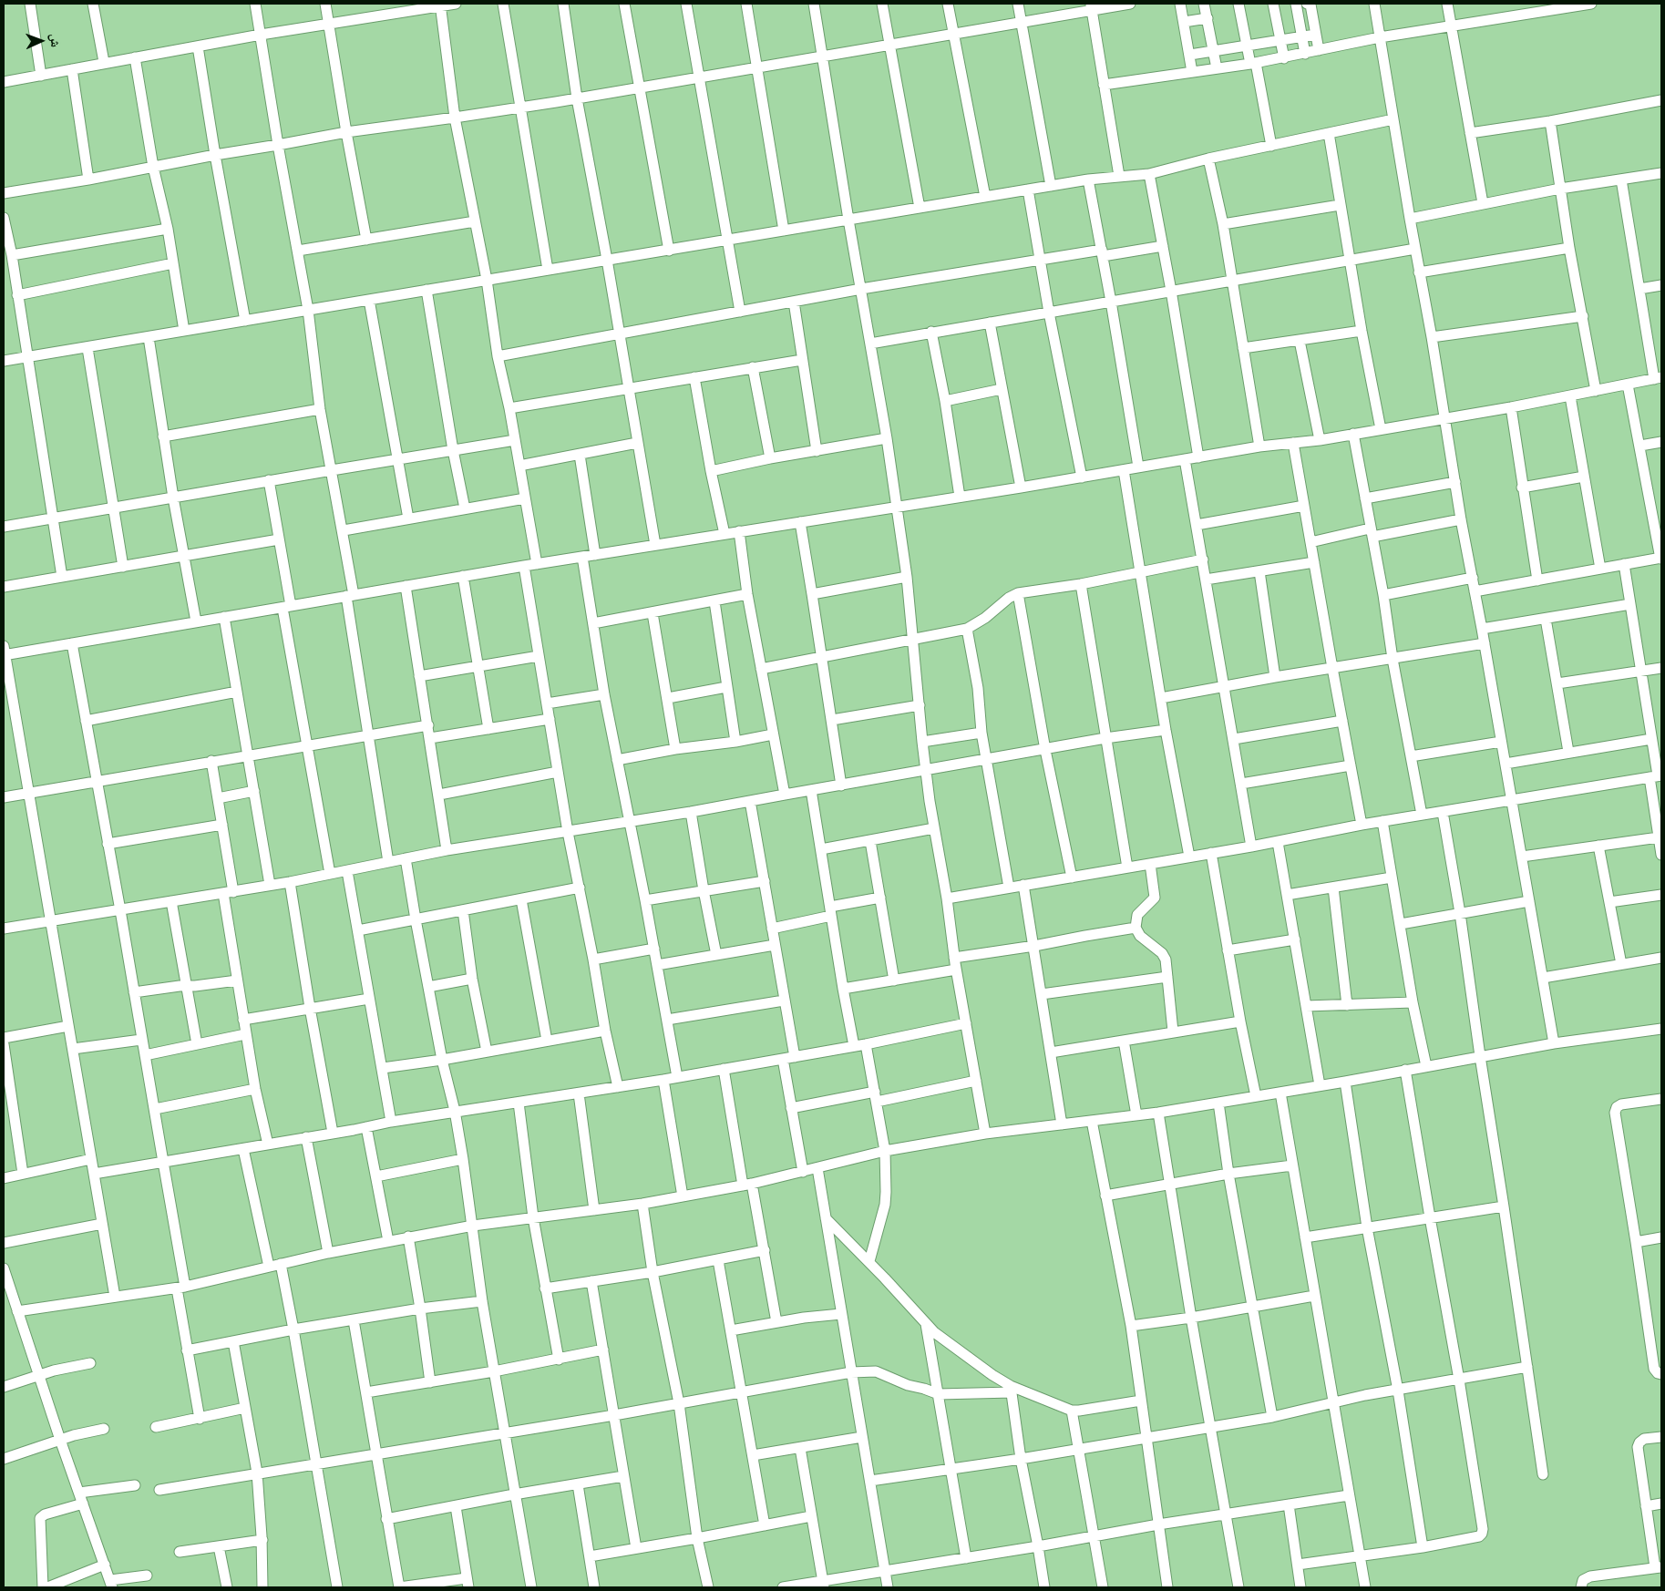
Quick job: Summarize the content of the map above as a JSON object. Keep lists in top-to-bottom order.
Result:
{
  "north": "right"
}
